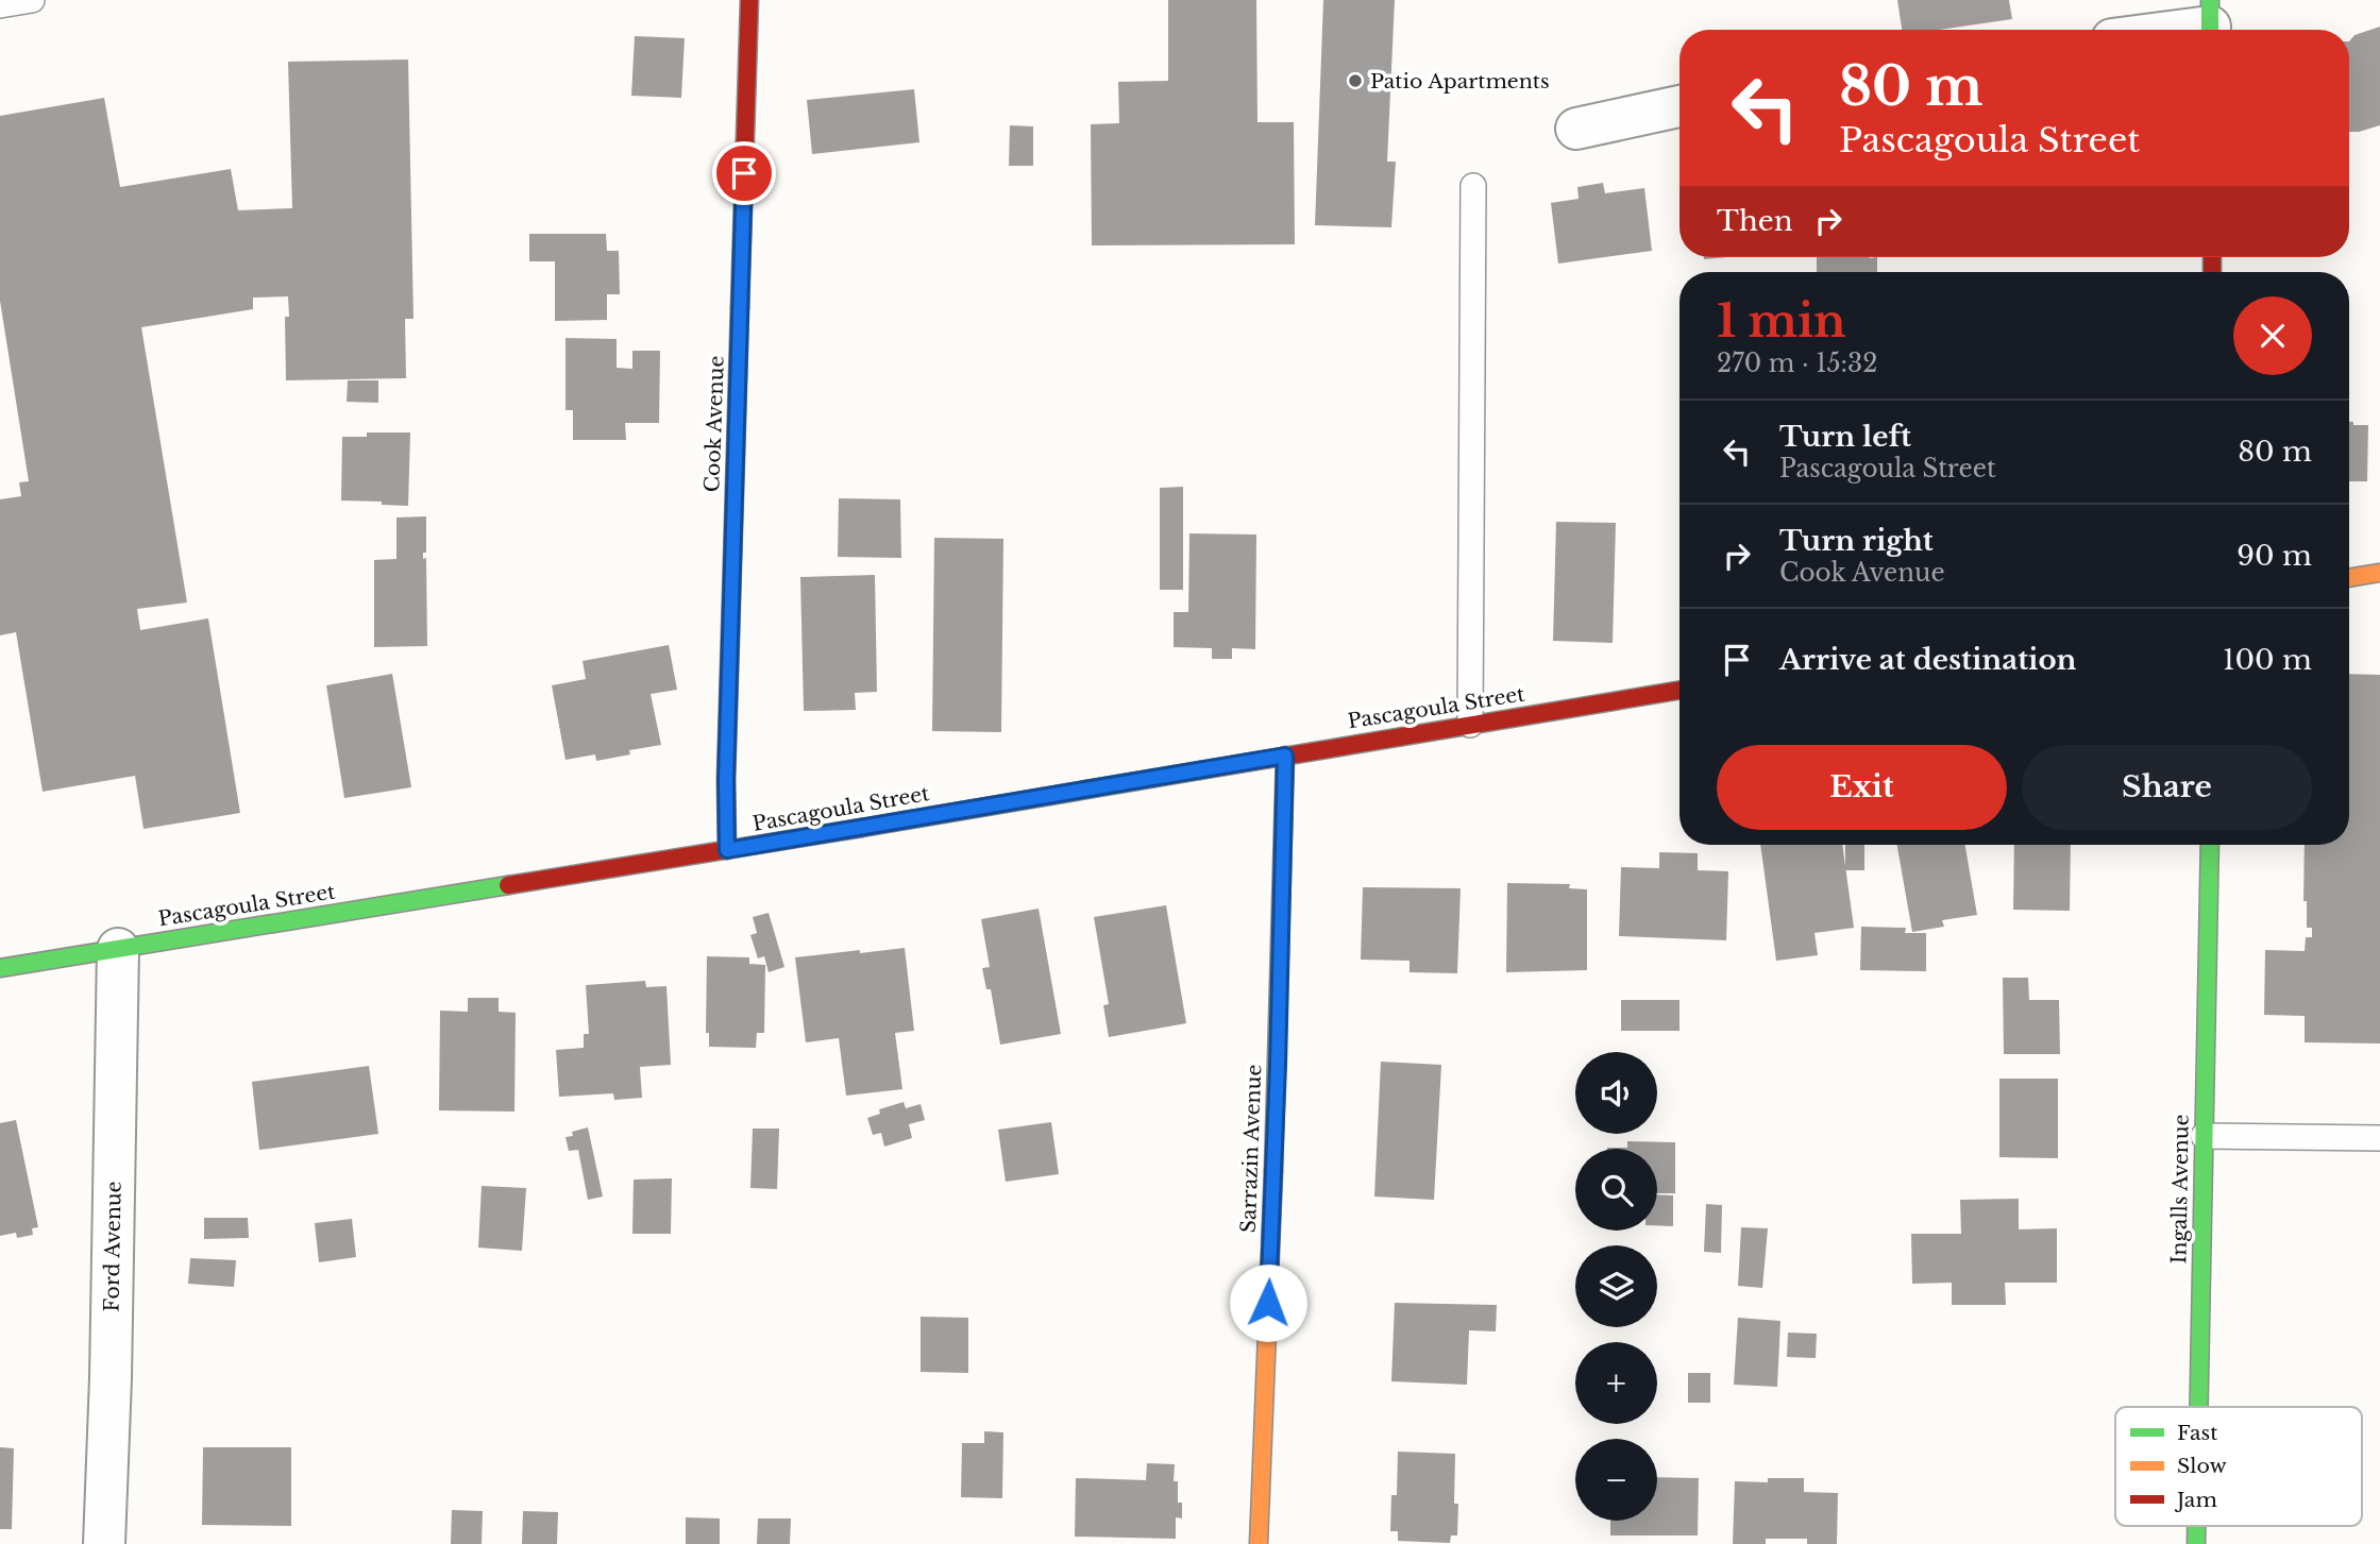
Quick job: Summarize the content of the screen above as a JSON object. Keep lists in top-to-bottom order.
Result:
{
  "streets": {
    "street": [
      "Cook Avenue",
      "Pascagoula Street",
      "Sarrazin Avenue",
      "Ingalls Avenue",
      "Ford Avenue"
    ]
  },
  "crossings": [
    ["Cook Avenue", "Pascagoula Street"],
    ["Pascagoula Street", "Sarrazin Avenue"],
    ["Pascagoula Street", "Ford Avenue"]
  ],
  "places": ["Patio Apartments"],
  "legend": ["Fast", "Slow", "Jam"],
  "page": {
    "turn": ["80 m", "Pascagoula Street"],
    "then": "Then",
    "heading": ["1 min", "270 m · 15:32"],
    "list": [
      {
        "name": "Turn left",
        "note": "Pascagoula Street",
        "value": "80 m"
      },
      {
        "name": "Turn right",
        "note": "Cook Avenue",
        "value": "90 m"
      },
      {
        "name": "Arrive at destination",
        "value": "100 m"
      }
    ],
    "buttons": ["Exit", "Share"],
    "map_buttons": ["+", "−"]
  }
}
